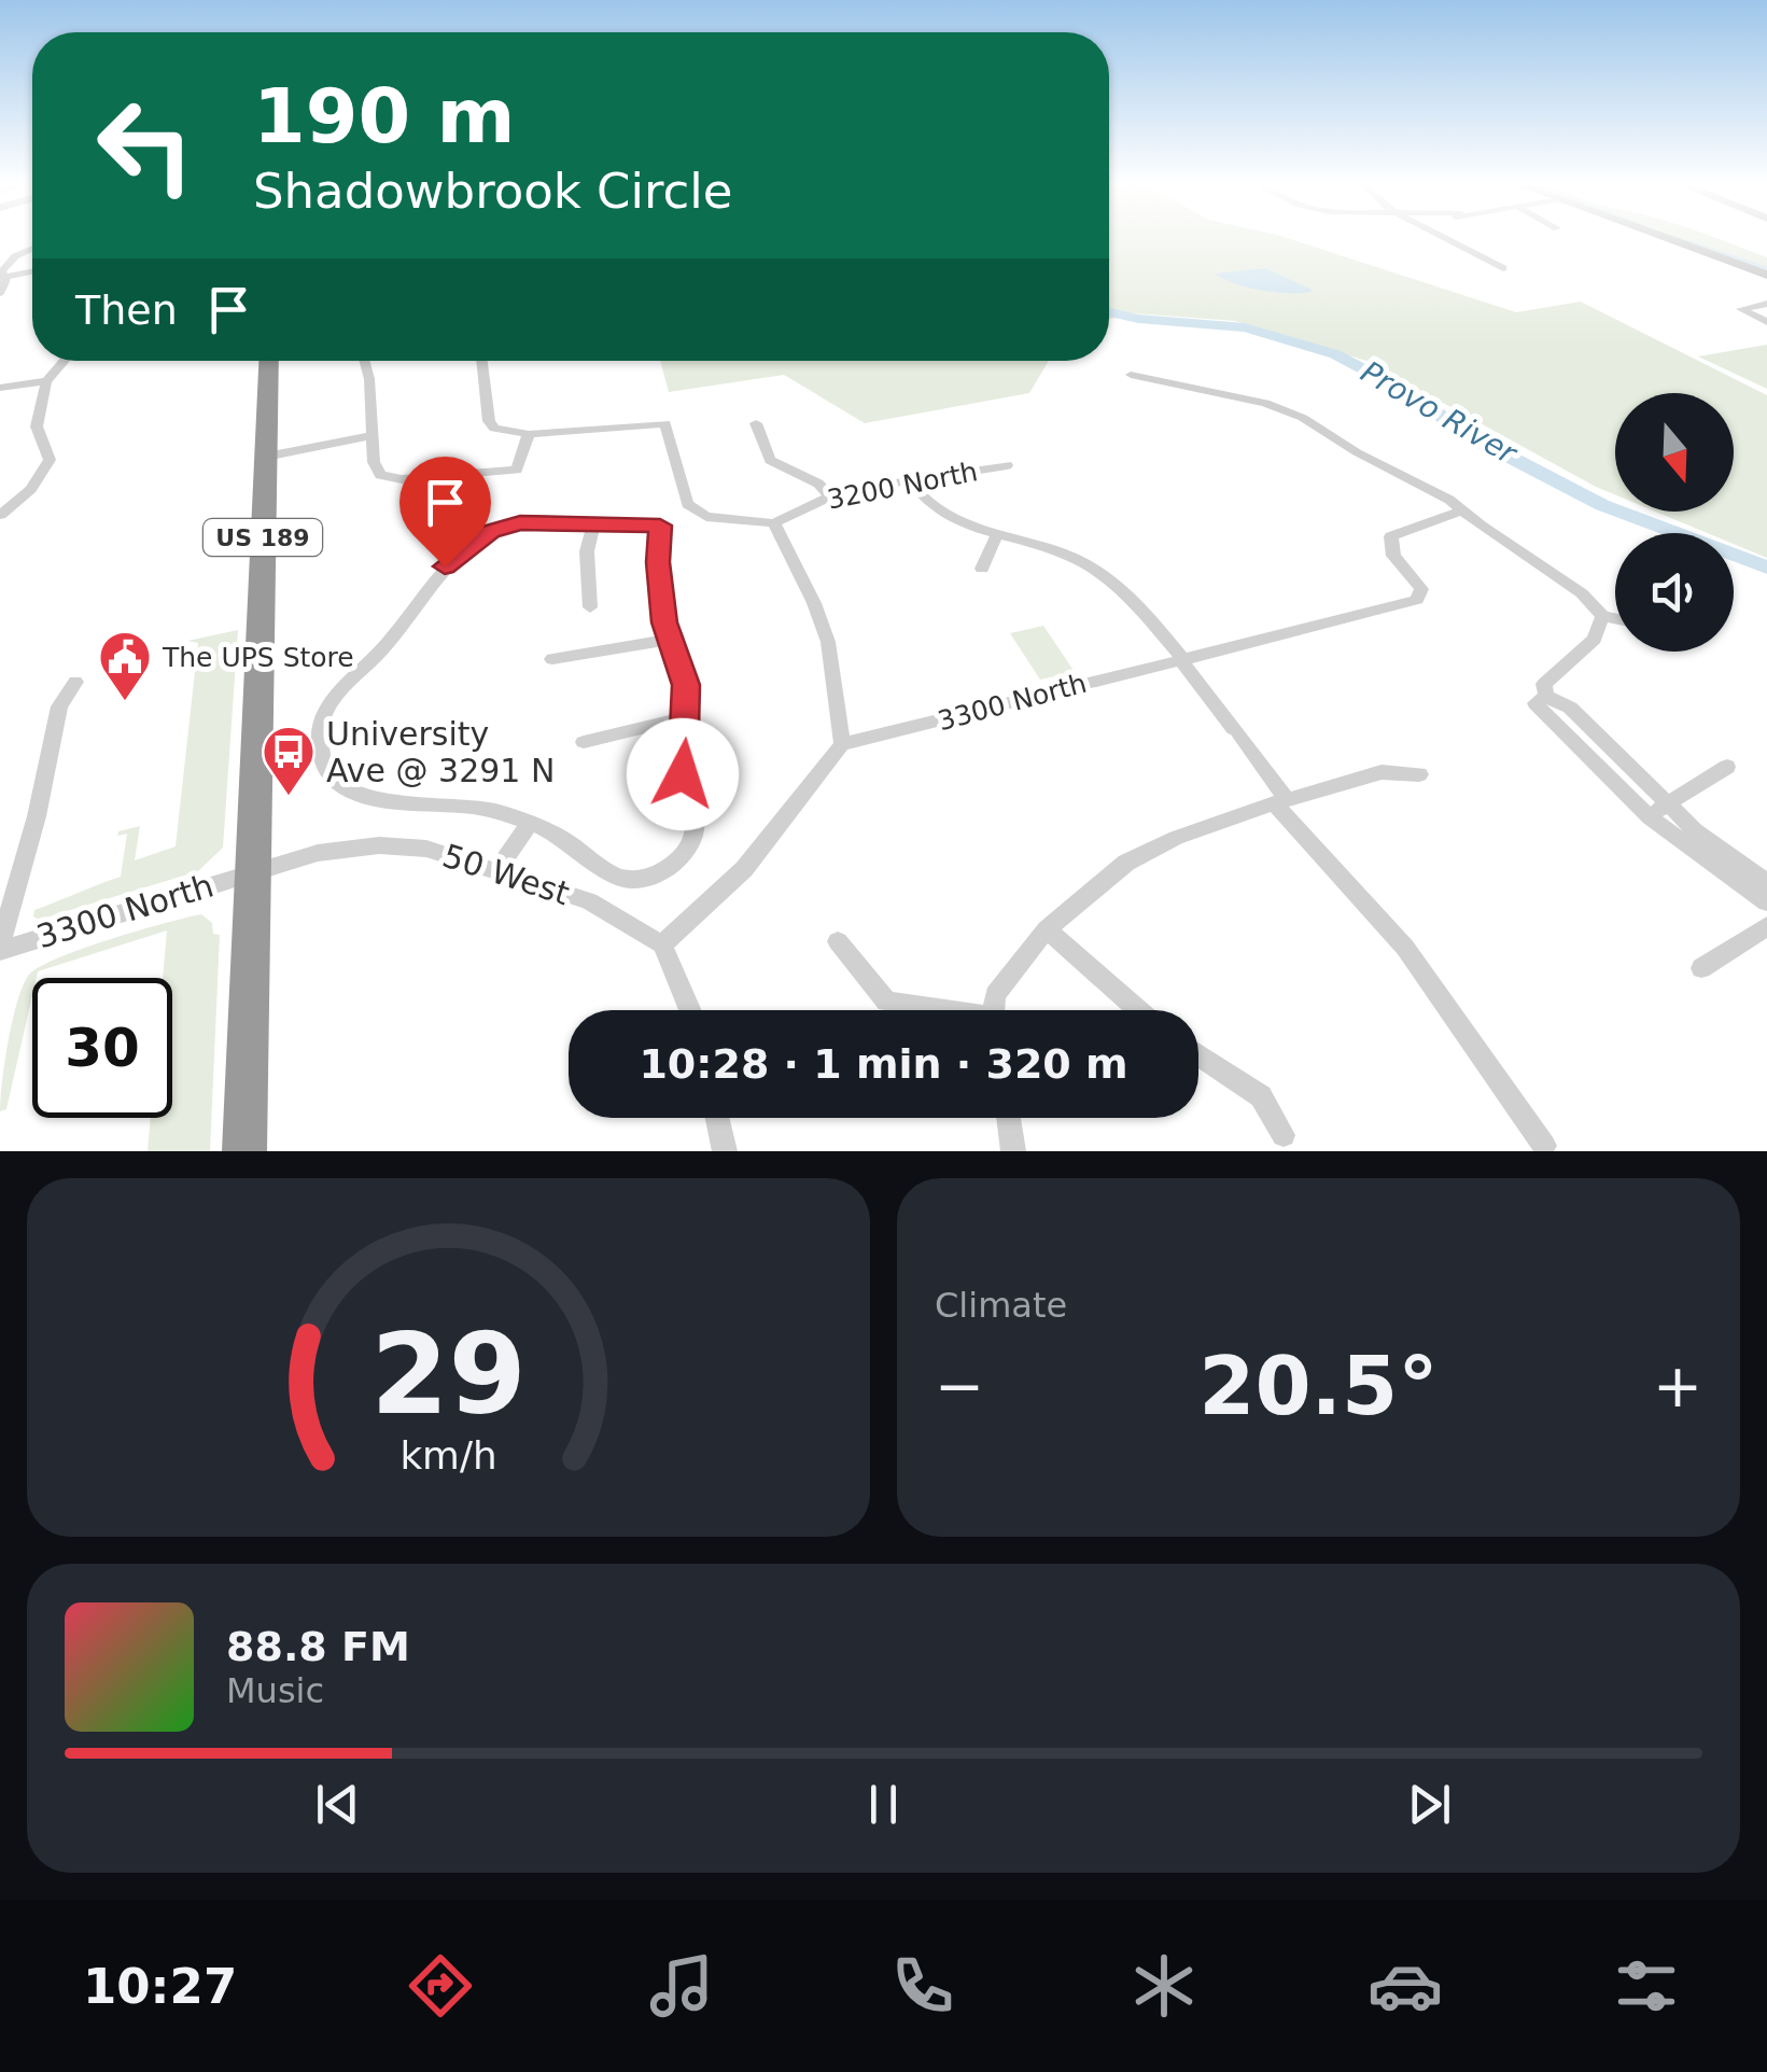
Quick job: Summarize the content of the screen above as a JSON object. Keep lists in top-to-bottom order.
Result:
{
  "streets": {
    "highway": ["US 189"],
    "street": ["3200 North", "3300 North", "50 West"]
  },
  "crossings": [
    ["US 189", "3300 North"],
    ["US 189", "50 West"],
    ["3300 North", "50 West"]
  ],
  "water": ["Provo River"],
  "places": {
    "public building": ["The UPS Store"],
    "bus stop": ["University Ave @ 3291 N"]
  },
  "north": "bottom",
  "page": {
    "turn": ["190 m", "Shadowbrook Circle"],
    "then": "Then",
    "limit": "30",
    "trip": "10:28 · 1 min · 320 m",
    "tile": "Climate",
    "heat": ["−", "20.5°", "+"],
    "song": ["88.8 FM", "Music"],
    "tabs": "10:27",
    "gauge": ["29", "km/h"]
  }
}
